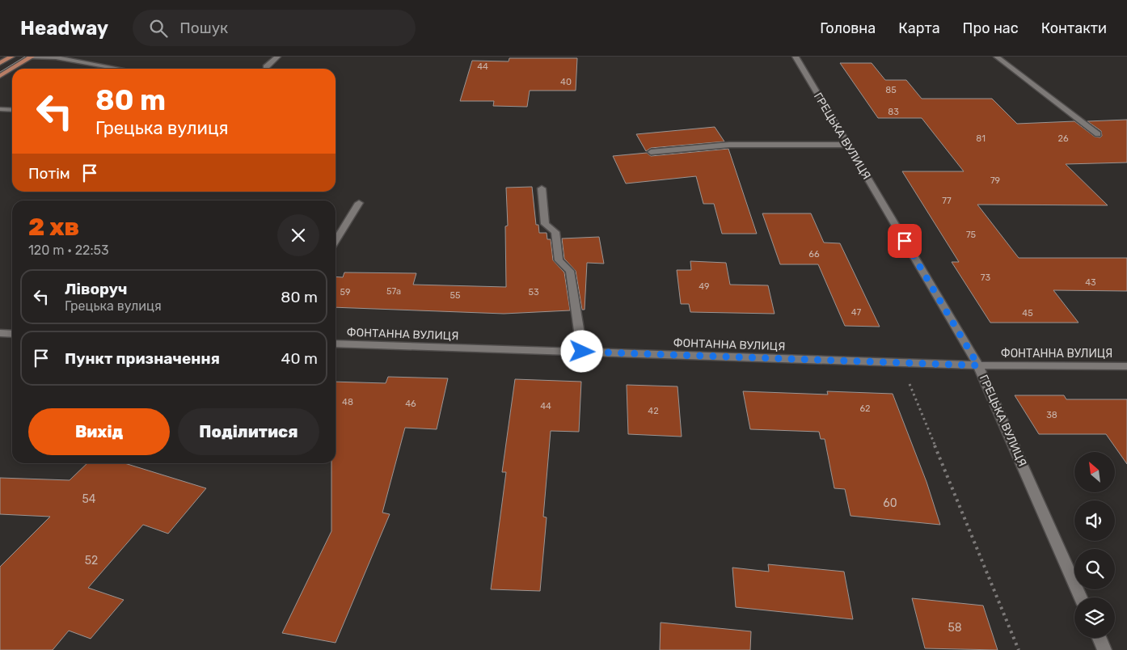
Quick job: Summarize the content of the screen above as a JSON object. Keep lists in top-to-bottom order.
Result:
{
  "streets": {
    "street": ["ГРЕЦЬКА ВУЛИЦЯ", "ФОНТАННА ВУЛИЦЯ"]
  },
  "crossings": [
    ["ГРЕЦЬКА ВУЛИЦЯ", "ФОНТАННА ВУЛИЦЯ"]
  ],
  "house_numbers": [
    "44",
    "40",
    "85",
    "83",
    "81",
    "26",
    "79",
    "77",
    "75",
    "66",
    "73",
    "43",
    "49",
    "57а",
    "59",
    "53",
    "55",
    "47",
    "45",
    "48",
    "46",
    "44",
    "62",
    "42",
    "38",
    "54",
    "60",
    "52",
    "58"
  ],
  "north": "top left",
  "page": {
    "header": "Headway",
    "search": "Пошук",
    "nav": [
      "Головна",
      "Карта",
      "Про нас",
      "Контакти"
    ],
    "turn": ["80 m", "Грецька вулиця"],
    "then": "Потім",
    "heading": ["2 хв", "120 m · 22:53"],
    "list": [
      {
        "name": "Ліворуч",
        "note": "Грецька вулиця",
        "value": "80 m"
      },
      {
        "name": "Пункт призначення",
        "value": "40 m"
      }
    ],
    "buttons": ["Вихід", "Поділитися"]
  }
}
